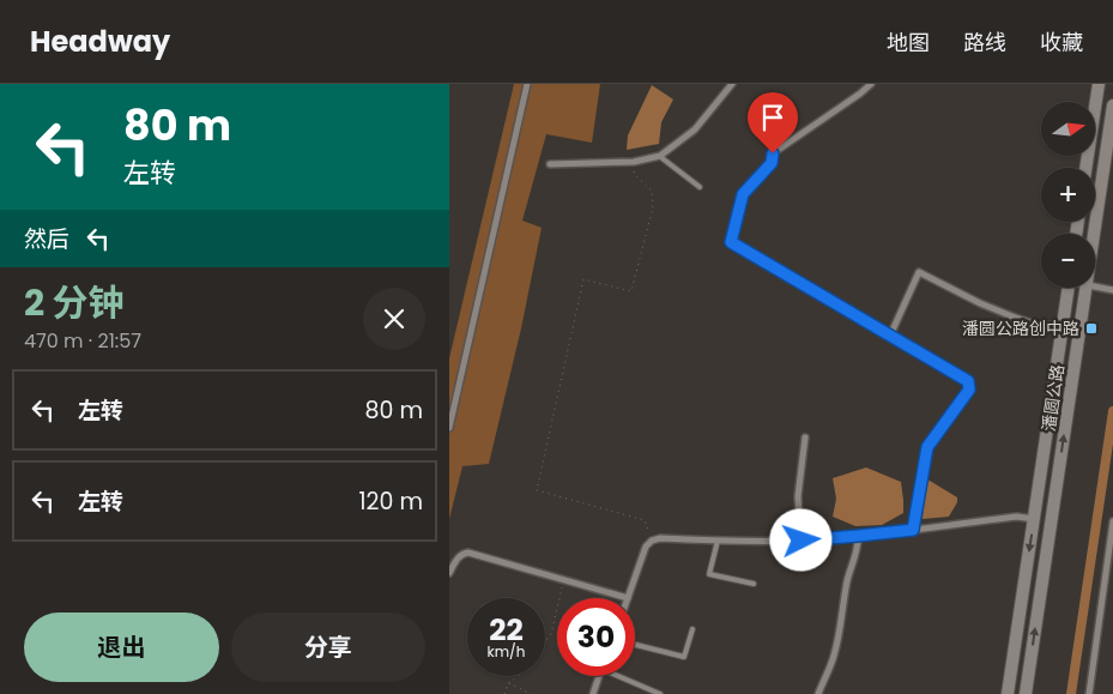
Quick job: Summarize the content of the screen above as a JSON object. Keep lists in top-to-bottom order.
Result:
{
  "streets": {
    "main road": ["潘圆公路"]
  },
  "places": {
    "transit": ["潘圆公路创中路"]
  },
  "north": "right",
  "page": {
    "header": "Headway",
    "nav": ["地图", "路线", "收藏"],
    "turn": ["80 m", "左转"],
    "map_buttons": ["+", "−"],
    "then": "然后",
    "heading": ["2 分钟", "470 m · 21:57"],
    "list": [
      {
        "name": "左转",
        "value": "80 m"
      },
      {
        "name": "左转",
        "value": "120 m"
      }
    ],
    "speed": "22 km/h",
    "limit": "30",
    "buttons": ["退出", "分享"]
  }
}
